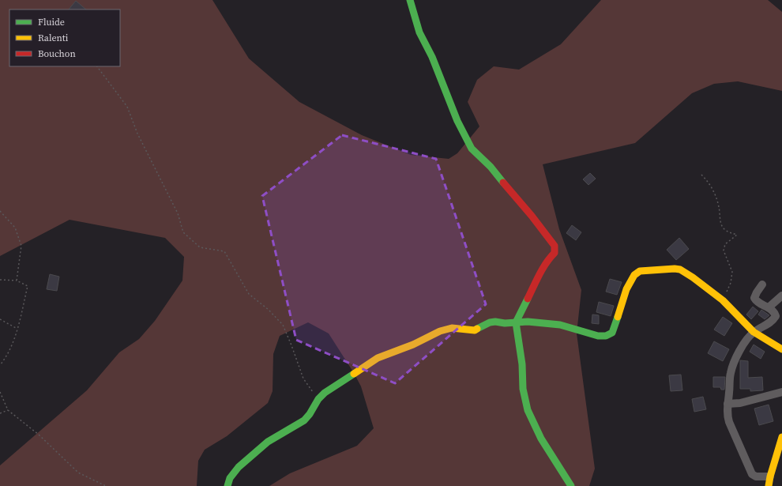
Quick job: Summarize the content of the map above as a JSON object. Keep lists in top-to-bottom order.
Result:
{
  "legend": ["Fluide", "Ralenti", "Bouchon"]
}
